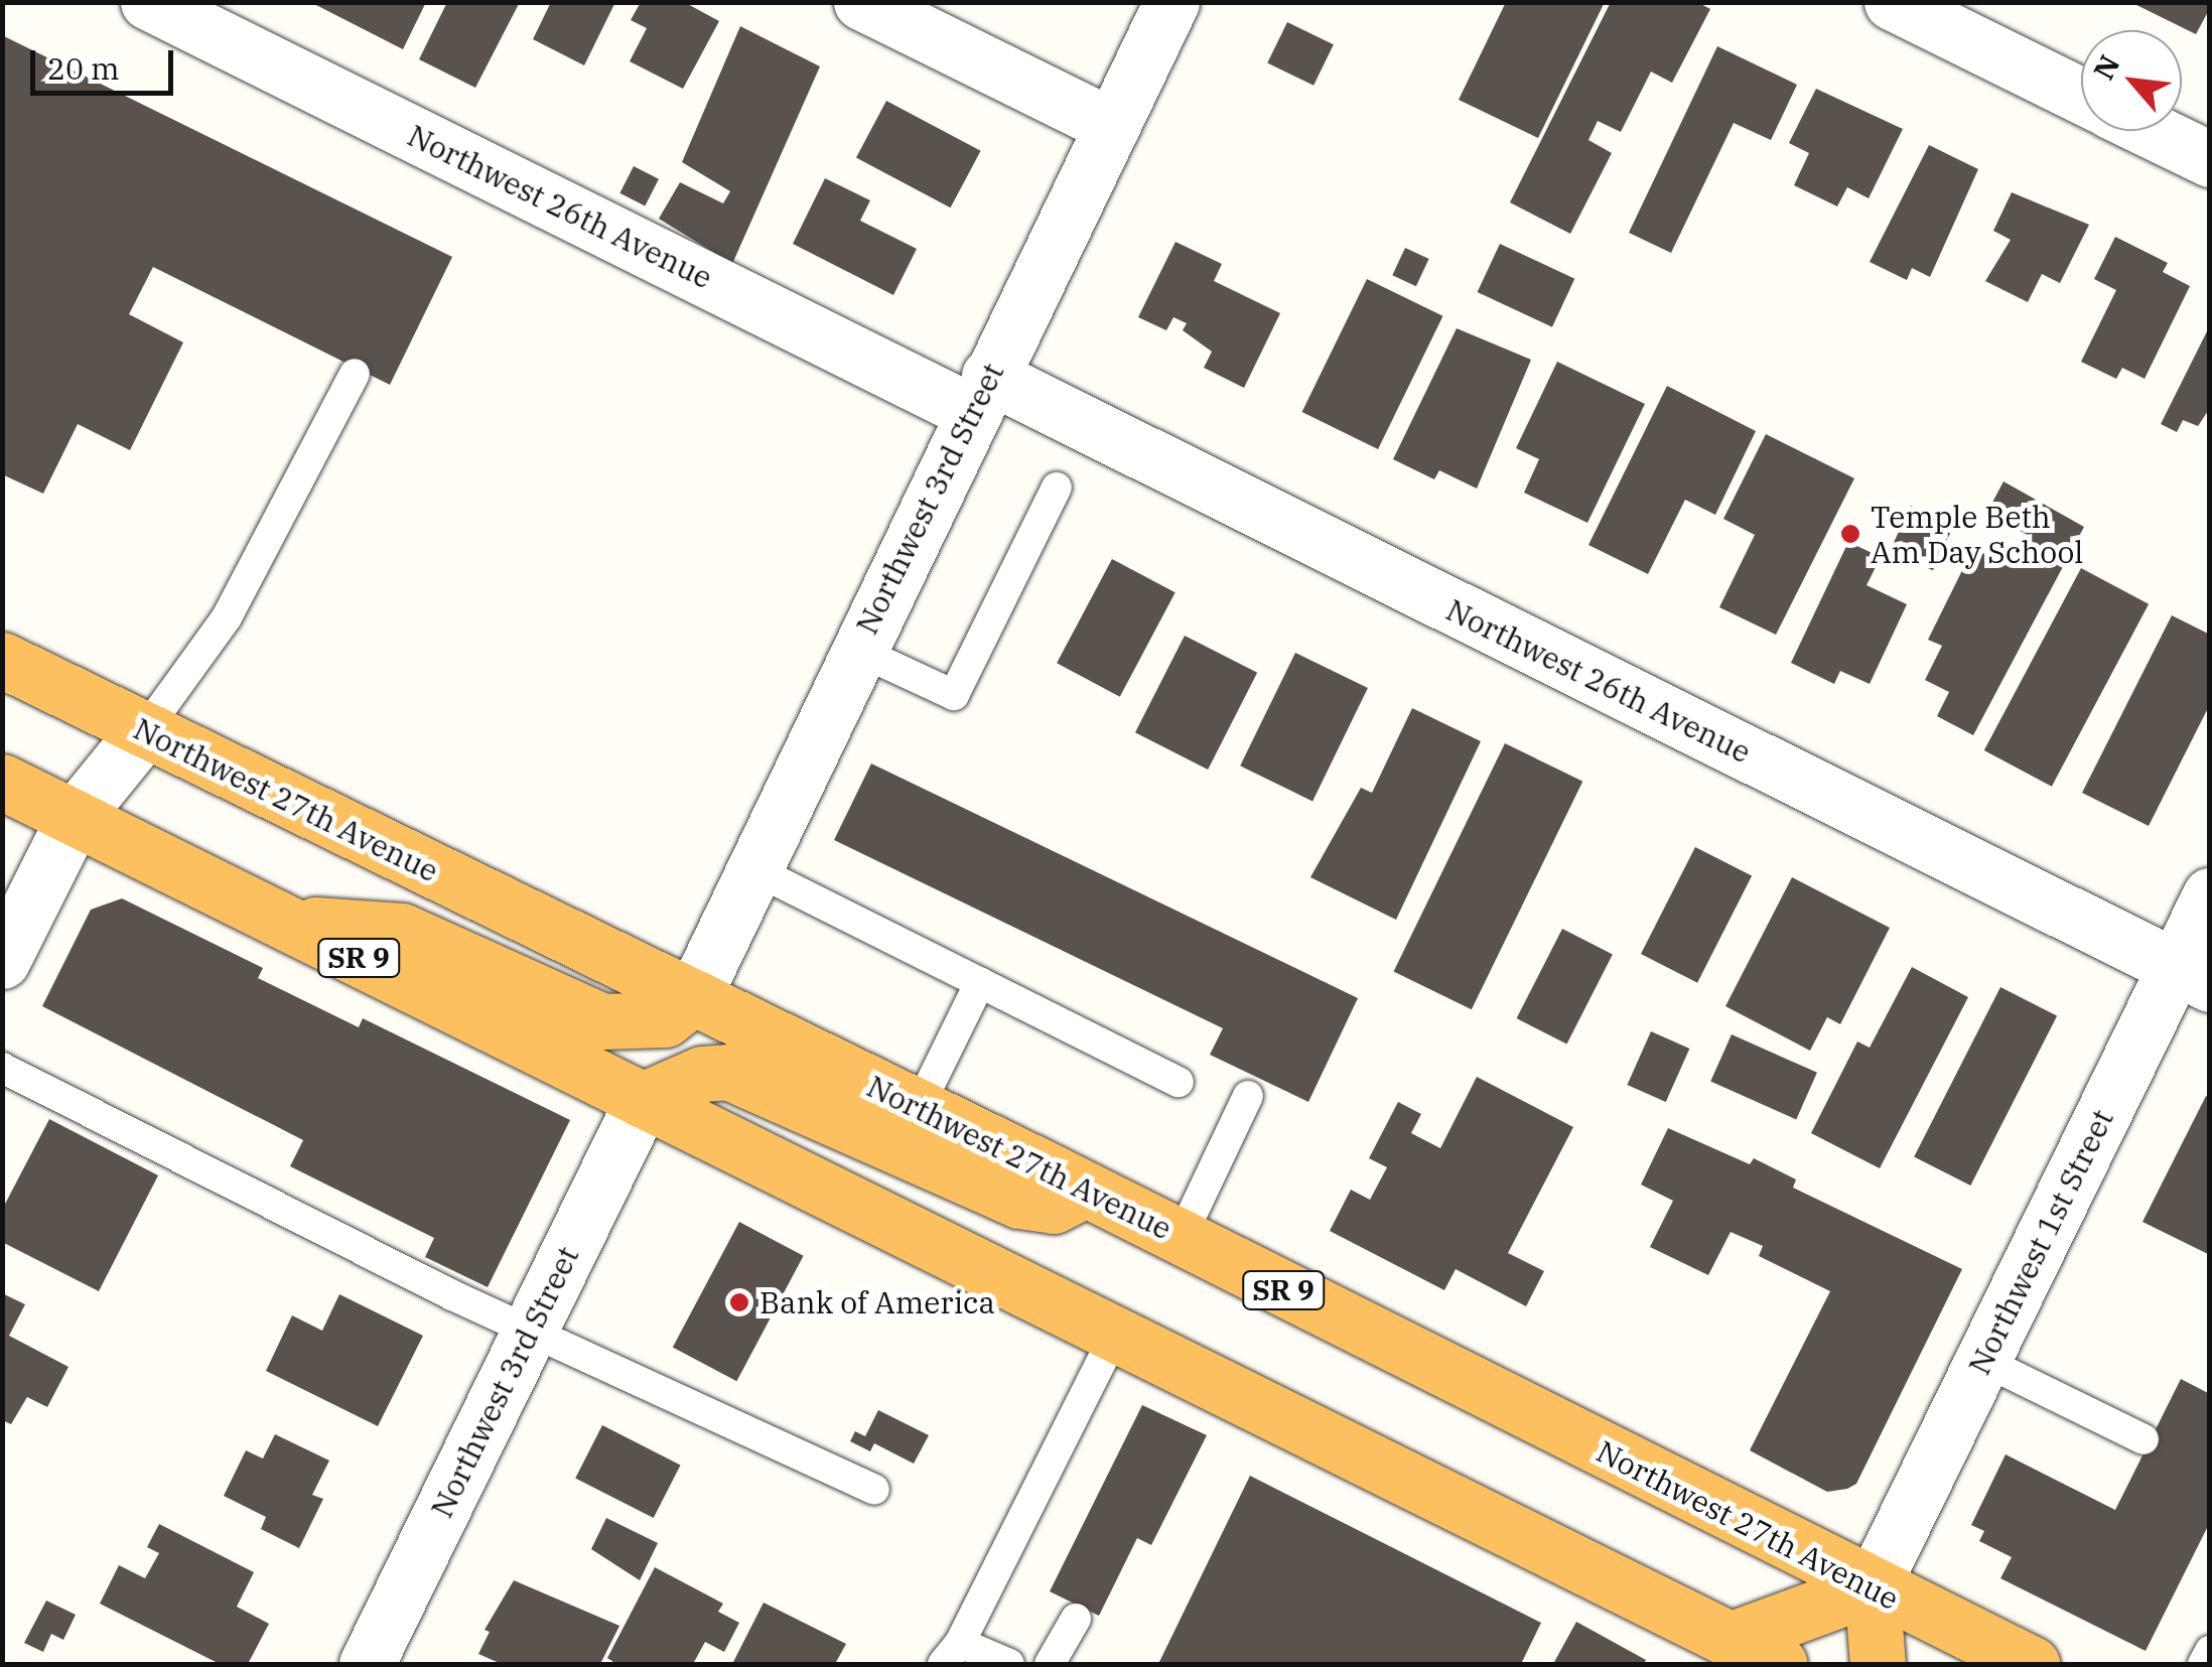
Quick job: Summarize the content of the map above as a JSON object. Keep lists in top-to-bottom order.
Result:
{
  "streets": {
    "highway": ["Northwest 27th Avenue", "SR 9"],
    "street": ["Northwest 26th Avenue", "Northwest 3rd Street", "Northwest 1st Street"]
  },
  "crossings": [
    ["Northwest 26th Avenue", "Northwest 3rd Street"],
    ["Northwest 26th Avenue", "Northwest 1st Street"],
    ["Northwest 3rd Street", "Northwest 27th Avenue"],
    ["Northwest 3rd Street", "SR 9"],
    ["Northwest 27th Avenue", "Northwest 1st Street"]
  ],
  "places": ["Temple Beth Am Day School", "Bank of America"],
  "scale_bar": "20 m",
  "north": "top left"
}
